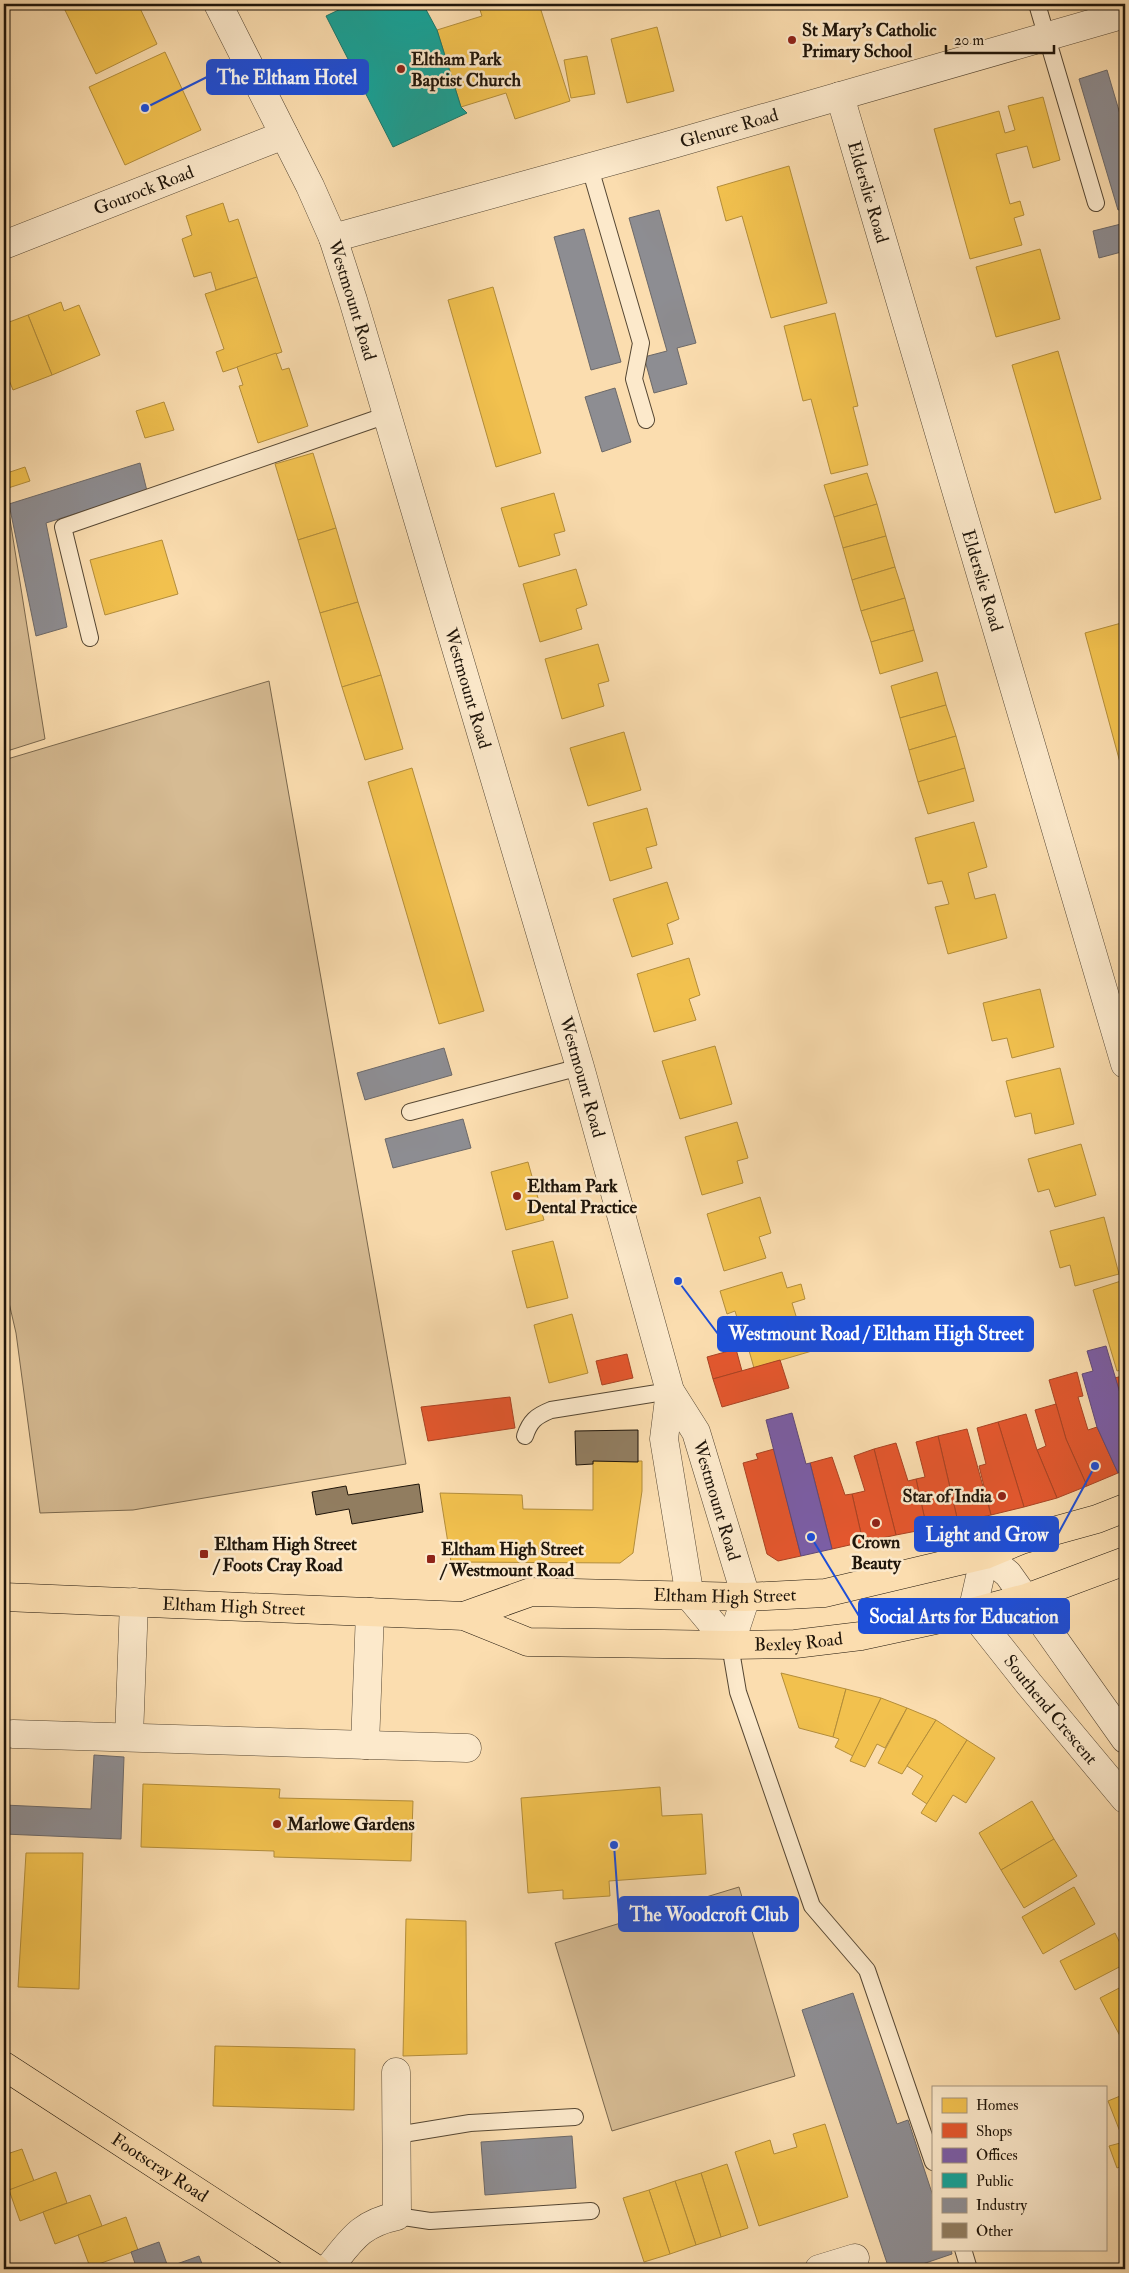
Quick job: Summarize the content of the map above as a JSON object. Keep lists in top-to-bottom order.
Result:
{
  "streets": {
    "main road": ["Eltham High Street", "Bexley Road", "Footscray Road"],
    "street": [
      "Glenure Road",
      "Gourock Road",
      "Elderslie Road",
      "Westmount Road",
      "Southend Crescent"
    ]
  },
  "crossings": [
    ["Glenure Road", "Elderslie Road"],
    ["Glenure Road", "Westmount Road"],
    ["Gourock Road", "Westmount Road"],
    ["Westmount Road", "Eltham High Street"],
    ["Eltham High Street", "Bexley Road"],
    ["Bexley Road", "Southend Crescent"]
  ],
  "places": {
    "other": [
      "St Mary's Catholic Primary School",
      "Eltham Park Baptist Church",
      "The Eltham Hotel",
      "Eltham Park Dental Practice",
      "Westmount Road / Eltham High Street",
      "Light and Grow",
      "Star of India",
      "Crown Beauty",
      "Social Arts for Education",
      "Marlowe Gardens",
      "The Woodcroft Club"
    ],
    "transit": ["Eltham High Street / Foots Cray Road", "Eltham High Street / Westmount Road"]
  },
  "legend": [
    "Homes",
    "Shops",
    "Offices",
    "Public",
    "Industry",
    "Other"
  ],
  "scale_bar": "20 m"
}
